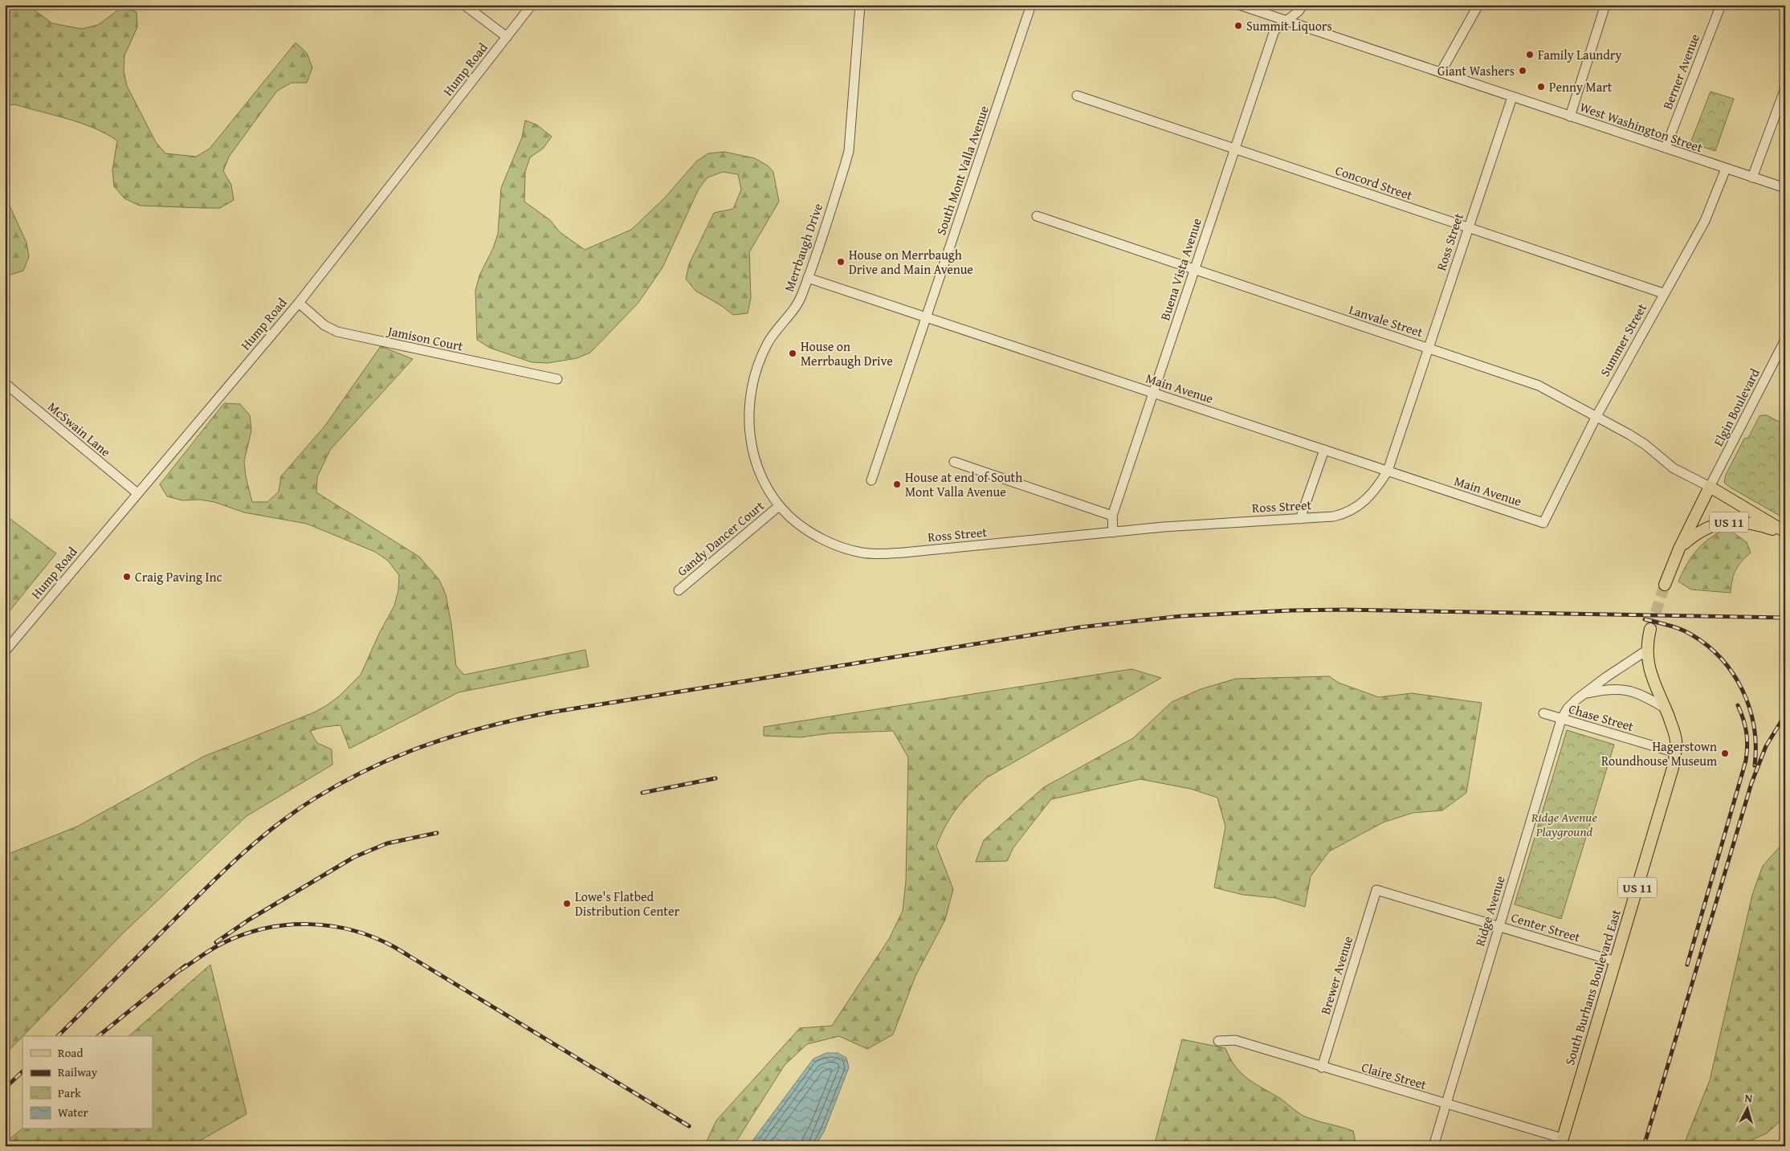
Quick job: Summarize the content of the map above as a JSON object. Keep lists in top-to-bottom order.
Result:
{
  "streets": {
    "main road": ["US 11", "South Burhans Boulevard East"],
    "street": [
      "Hump Road",
      "Berner Avenue",
      "West Washington Street",
      "South Mont Valla Avenue",
      "Concord Street",
      "Ross Street",
      "Merrbaugh Drive",
      "Buena Vista Avenue",
      "Lanvale Street",
      "Jamison Court",
      "Summer Street",
      "Main Avenue",
      "Elgin Boulevard",
      "McSwain Lane",
      "Gandy Dancer Court",
      "Chase Street",
      "Ridge Avenue",
      "Center Street",
      "Brewer Avenue",
      "Claire Street"
    ]
  },
  "crossings": [
    ["Hump Road", "Jamison Court"],
    ["Hump Road", "McSwain Lane"],
    ["Berner Avenue", "West Washington Street"],
    ["West Washington Street", "Ross Street"],
    ["West Washington Street", "Buena Vista Avenue"],
    ["West Washington Street", "Summer Street"],
    ["South Mont Valla Avenue", "Main Avenue"],
    ["Concord Street", "Ross Street"],
    ["Concord Street", "Buena Vista Avenue"],
    ["Concord Street", "Summer Street"],
    ["Ross Street", "Merrbaugh Drive"],
    ["Ross Street", "Buena Vista Avenue"],
    ["Ross Street", "Lanvale Street"],
    ["Ross Street", "Main Avenue"],
    ["Ross Street", "Gandy Dancer Court"],
    ["Merrbaugh Drive", "Main Avenue"],
    ["Merrbaugh Drive", "Gandy Dancer Court"],
    ["Buena Vista Avenue", "Lanvale Street"],
    ["Buena Vista Avenue", "Main Avenue"],
    ["Lanvale Street", "Summer Street"],
    ["Lanvale Street", "Elgin Boulevard"],
    ["Lanvale Street", "US 11"],
    ["Summer Street", "Main Avenue"],
    ["Elgin Boulevard", "US 11"],
    ["Chase Street", "Ridge Avenue"],
    ["Chase Street", "South Burhans Boulevard East"],
    ["Ridge Avenue", "Center Street"],
    ["Ridge Avenue", "South Burhans Boulevard East"],
    ["Ridge Avenue", "Claire Street"],
    ["Center Street", "Brewer Avenue"],
    ["Center Street", "South Burhans Boulevard East"],
    ["Brewer Avenue", "Claire Street"],
    ["South Burhans Boulevard East", "Claire Street"]
  ],
  "parks": ["Ridge Avenue Playground"],
  "places": [
    "Summit Liquors",
    "Family Laundry",
    "Giant Washers",
    "Penny Mart",
    "House on Merrbaugh Drive and Main Avenue",
    "House on Merrbaugh Drive",
    "House at end of South Mont Valla Avenue",
    "Craig Paving Inc",
    "Hagerstown Roundhouse Museum",
    "Lowe's Flatbed Distribution Center"
  ],
  "legend": [
    "Road",
    "Railway",
    "Park",
    "Water"
  ],
  "north": "top"
}
